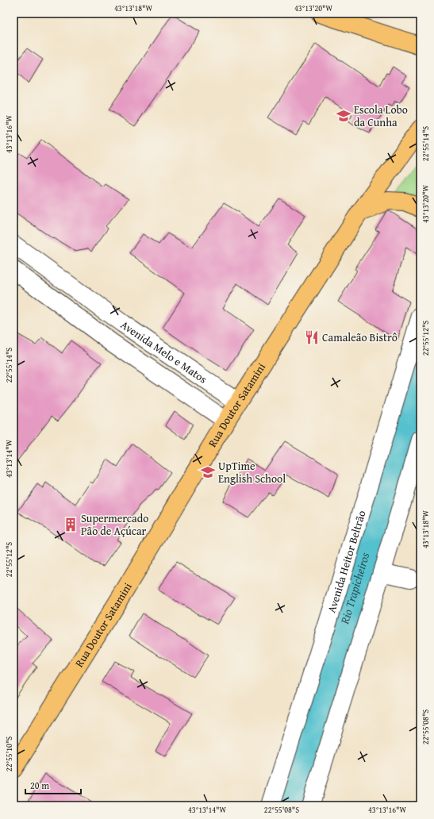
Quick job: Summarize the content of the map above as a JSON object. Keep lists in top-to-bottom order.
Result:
{
  "streets": {
    "main road": ["Rua Doutor Satamini"],
    "street": ["Avenida Melo e Matos", "Avenida Heitor Beltrão"]
  },
  "crossings": [
    ["Avenida Melo e Matos", "Rua Doutor Satamini"]
  ],
  "water": ["Rio Trapicheiros"],
  "places": {
    "school or university": ["Escola Lobo da Cunha", "UpTime English School"],
    "restaurant": ["Camaleão Bistrô"],
    "building": ["Supermercado Pão de Açúcar"]
  },
  "scale_bar": "20 m",
  "coordinates": [
    "43°13'18\"W",
    "43°13'20\"W",
    "43°13'16\"W",
    "22°55'14\"S",
    "22°55'12\"S",
    "43°13'14\"W",
    "22°55'08\"S",
    "22°55'10\"S"
  ]
}
